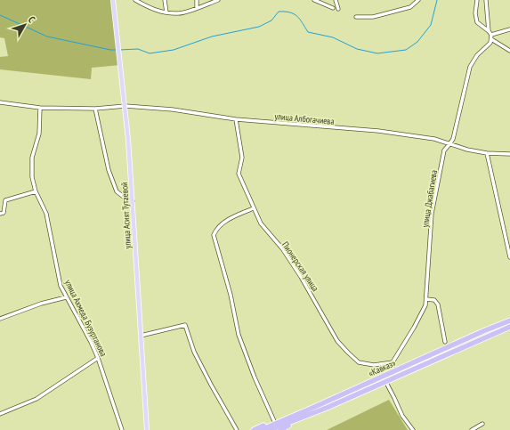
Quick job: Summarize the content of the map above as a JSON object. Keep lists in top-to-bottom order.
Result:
{
  "streets": {
    "highway": ["«Кавказ»"],
    "main road": ["улица Асият Тутаевой"],
    "street": [
      "улица Албогачиева",
      "улица Джабагиева",
      "Пионерская улица",
      "улица Ахмеда Бузуртанова"
    ]
  },
  "crossings": [
    ["улица Албогачиева", "улица Джабагиева"],
    ["улица Албогачиева", "улица Асият Тутаевой"],
    ["улица Албогачиева", "Пионерская улица"],
    ["улица Албогачиева", "улица Ахмеда Бузуртанова"],
    ["улица Джабагиева", "Пионерская улица"]
  ],
  "north": "top right"
}
